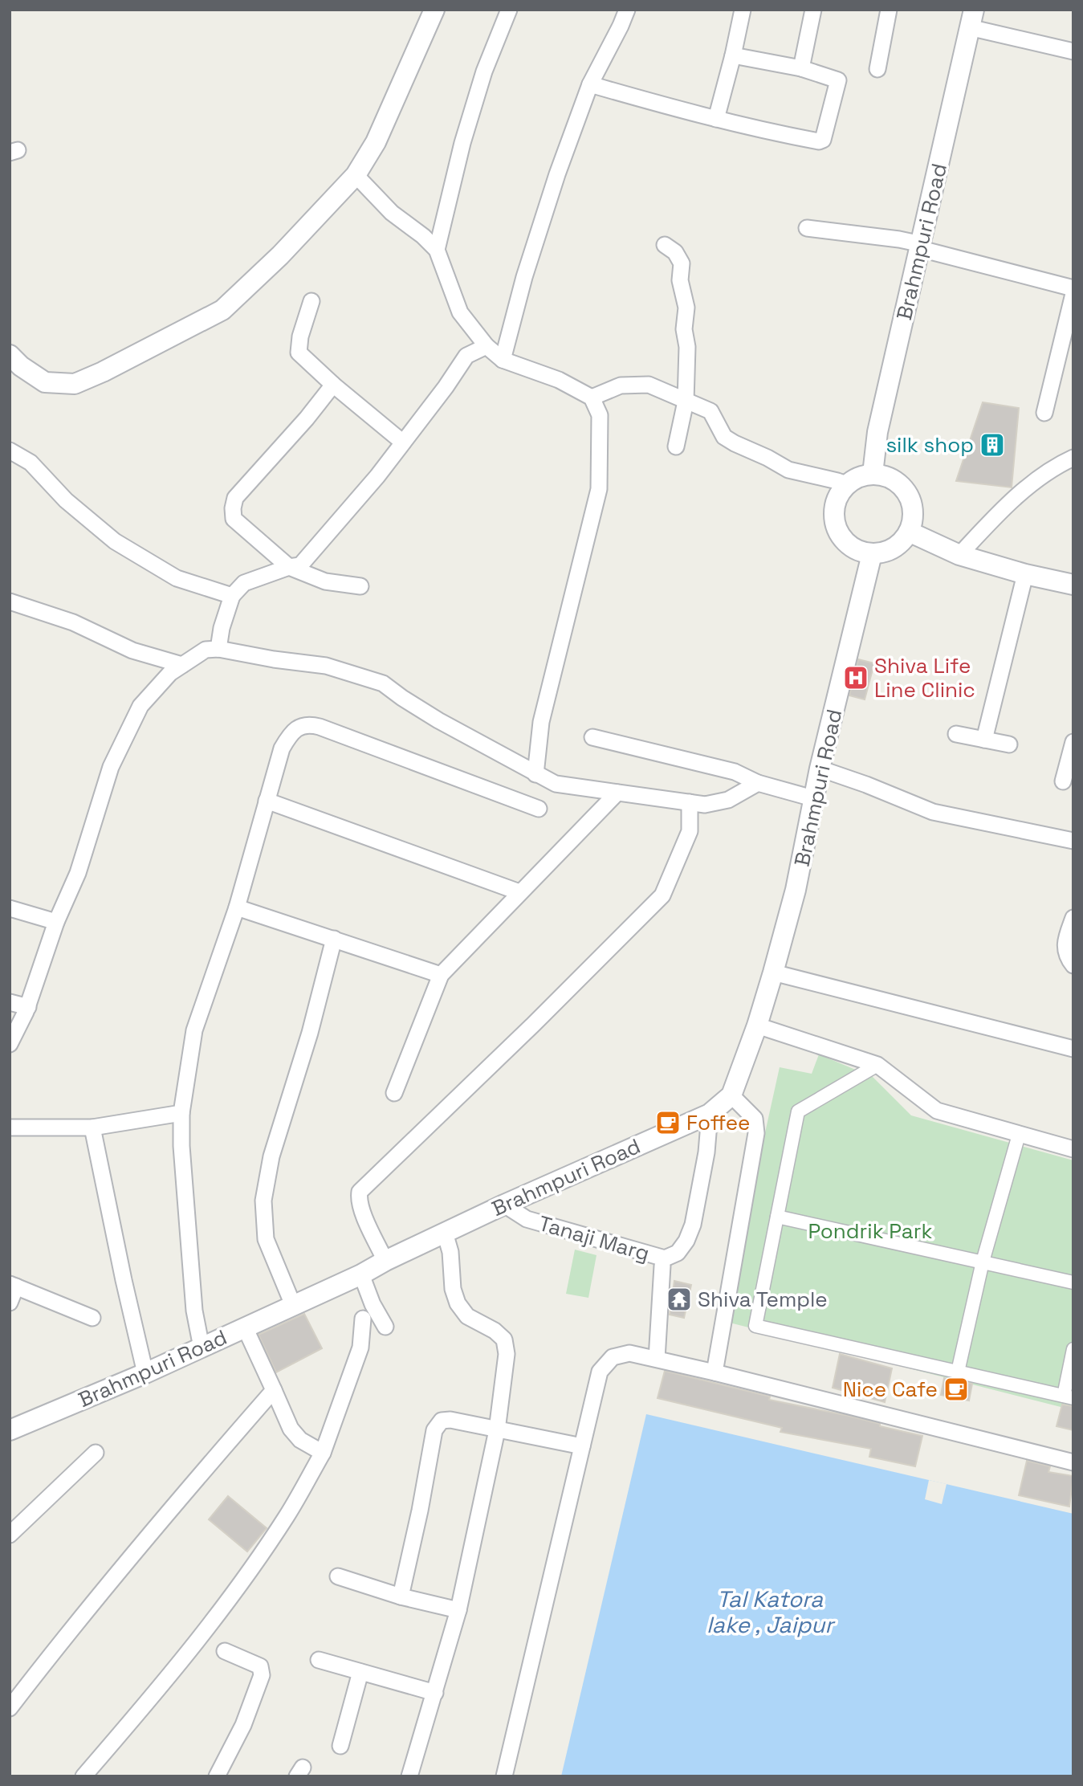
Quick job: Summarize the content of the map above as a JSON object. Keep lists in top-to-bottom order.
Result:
{
  "streets": {
    "street": ["Brahmpuri Road", "Tanaji Marg"]
  },
  "crossings": [
    ["Brahmpuri Road", "Tanaji Marg"]
  ],
  "water": ["Tal Katora lake , Jaipur"],
  "parks": ["Pondrik Park"],
  "places": {
    "building": ["silk shop"],
    "hospital": ["Shiva Life Line Clinic"],
    "cafe": ["Foffee", "Nice Cafe"],
    "temple": ["Shiva Temple"]
  }
}
